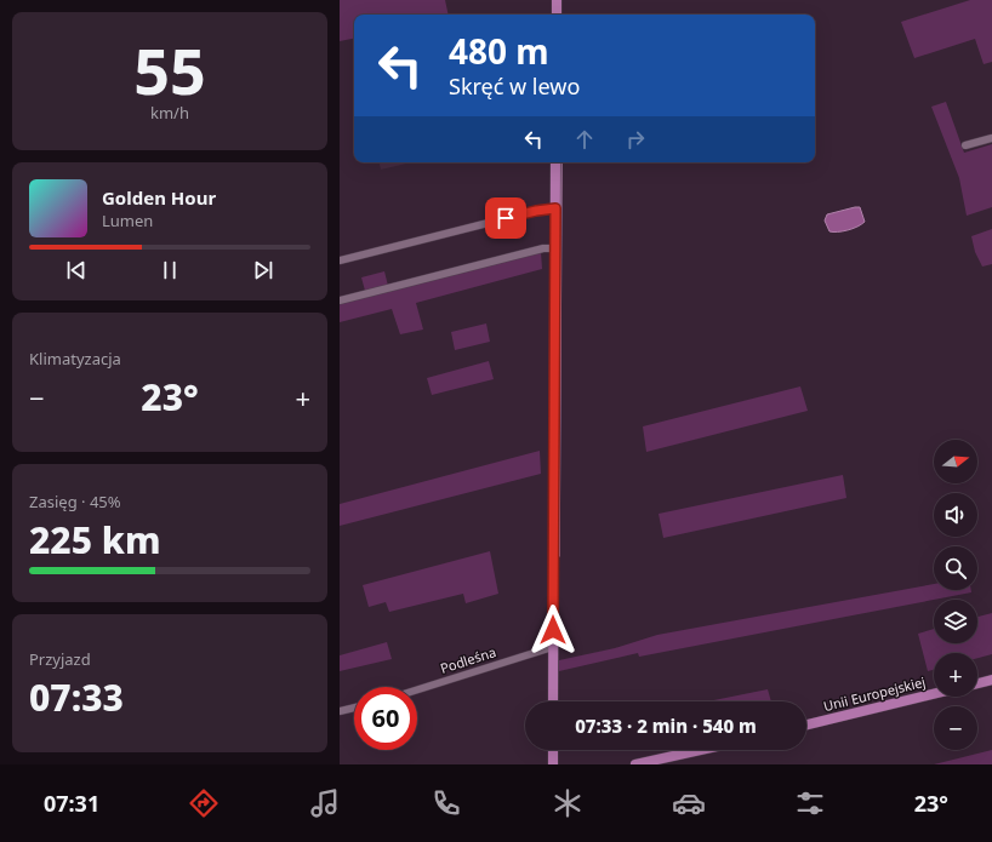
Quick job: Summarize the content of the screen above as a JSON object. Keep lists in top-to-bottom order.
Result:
{
  "streets": {
    "main road": ["Unii Europejskiej"],
    "street": ["Podleśna"]
  },
  "north": "right",
  "page": {
    "tile": [
      ["55", "km/h"],
      "Klimatyzacja",
      ["Zasięg · 45%", "225 km"],
      ["Przyjazd", "07:33"]
    ],
    "turn": ["480 m", "Skręć w lewo"],
    "song": ["Golden Hour", "Lumen"],
    "heat": ["−", "23°", "+"],
    "map_buttons": ["+", "−"],
    "limit": "60",
    "trip": "07:33 · 2 min · 540 m",
    "tabs": ["07:31", "23°"]
  }
}
